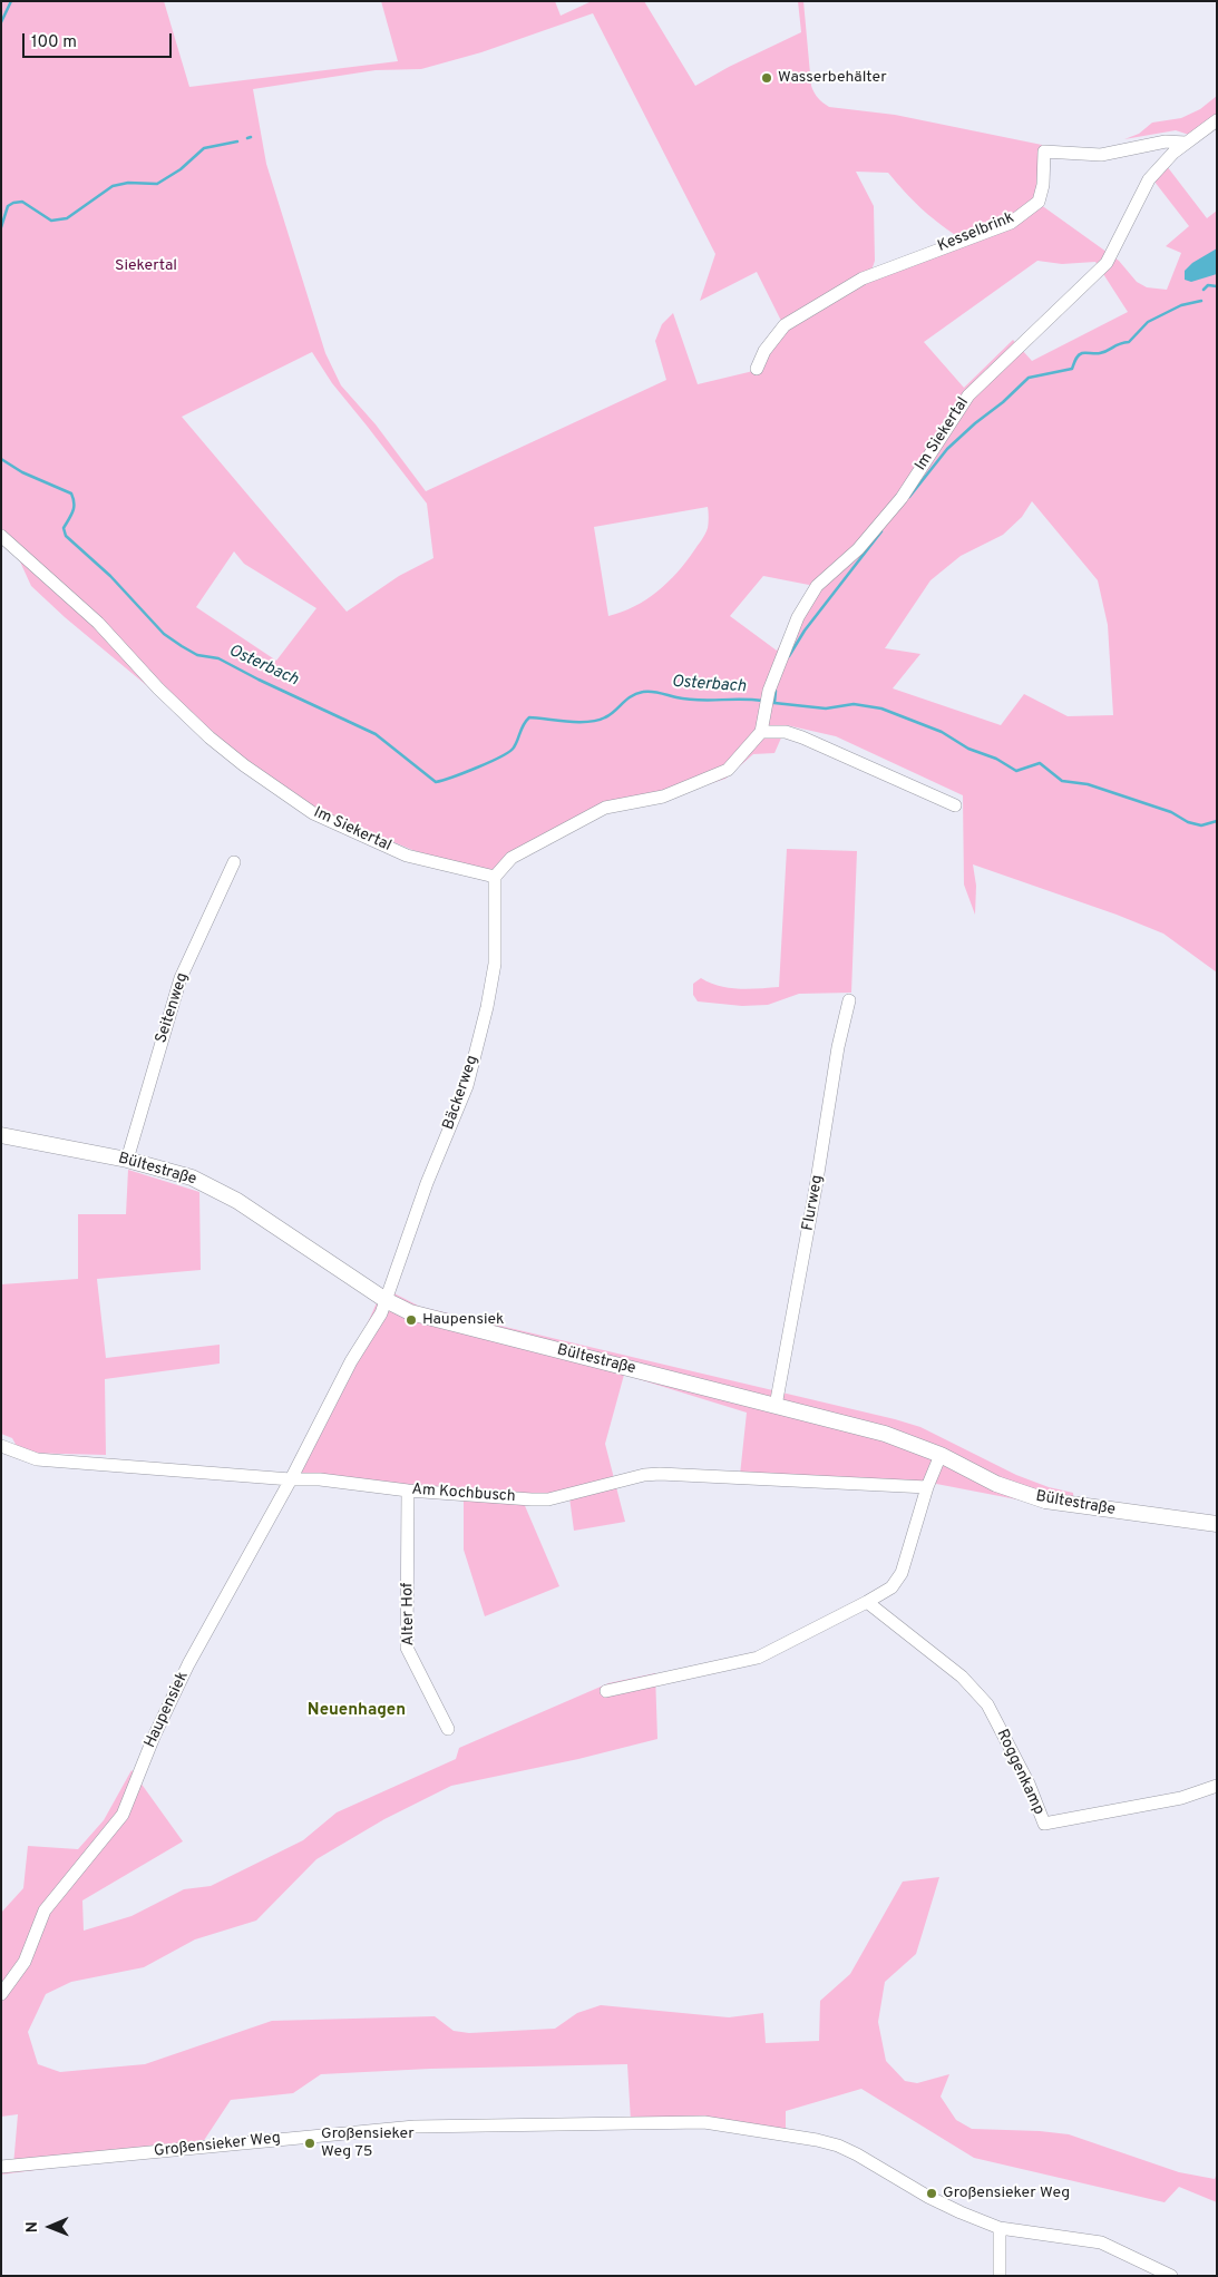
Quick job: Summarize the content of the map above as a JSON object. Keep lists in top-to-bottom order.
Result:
{
  "streets": {
    "street": [
      "Kesselbrink",
      "Im Siekertal",
      "Seitenweg",
      "Bäckerweg",
      "Bültestraße",
      "Flurweg",
      "Am Kochbusch",
      "Alter Hof",
      "Haupensiek",
      "Roggenkamp",
      "Großensieker Weg"
    ]
  },
  "crossings": [
    ["Kesselbrink", "Im Siekertal"],
    ["Im Siekertal", "Bäckerweg"],
    ["Seitenweg", "Bültestraße"],
    ["Bäckerweg", "Bültestraße"],
    ["Bäckerweg", "Haupensiek"],
    ["Bültestraße", "Flurweg"],
    ["Bültestraße", "Haupensiek"],
    ["Am Kochbusch", "Alter Hof"],
    ["Am Kochbusch", "Haupensiek"]
  ],
  "districts": ["Neuenhagen"],
  "water": ["Osterbach"],
  "parks": ["Siekertal"],
  "places": [
    "Wasserbehälter",
    "Haupensiek",
    "Großensieker Weg 75",
    "Großensieker Weg"
  ],
  "scale_bar": "100 m",
  "north": "left"
}
